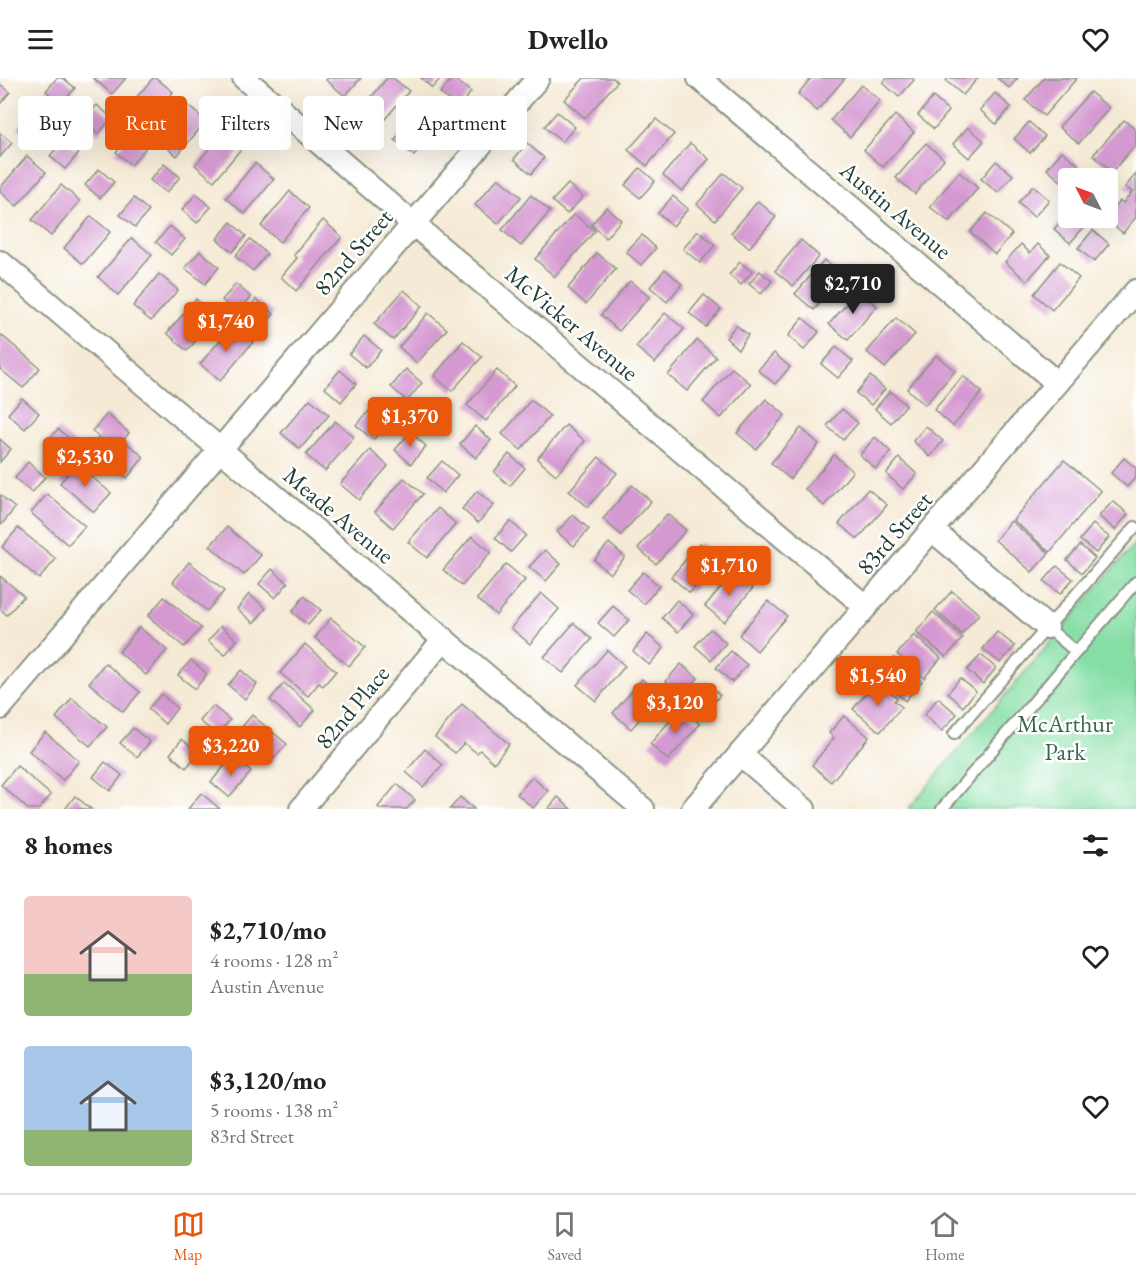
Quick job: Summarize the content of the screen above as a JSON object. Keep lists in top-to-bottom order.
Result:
{
  "streets": {
    "street": [
      "Austin Avenue",
      "82nd Street",
      "McVicker Avenue",
      "Meade Avenue",
      "83rd Street",
      "82nd Place"
    ]
  },
  "crossings": [
    ["Austin Avenue", "83rd Street"],
    ["82nd Street", "McVicker Avenue"],
    ["82nd Street", "Meade Avenue"],
    ["McVicker Avenue", "83rd Street"],
    ["Meade Avenue", "82nd Place"]
  ],
  "parks": ["McArthur Park"],
  "north": "top left",
  "page": {
    "header": "Dwello",
    "chip": [
      "Buy",
      "Rent",
      "Filters",
      "New",
      "Apartment"
    ],
    "price": [
      "$2,710",
      "$1,740",
      "$1,370",
      "$2,530",
      "$1,710",
      "$1,540",
      "$3,120",
      "$3,220"
    ],
    "heading": "8 homes",
    "list": [
      {
        "name": "$2,710/mo",
        "note": "4 rooms · 128 m² · Austin Avenue"
      },
      {
        "name": "$3,120/mo",
        "note": "5 rooms · 138 m² · 83rd Street"
      }
    ],
    "tabs": ["Map", "Saved", "Home"]
  }
}
